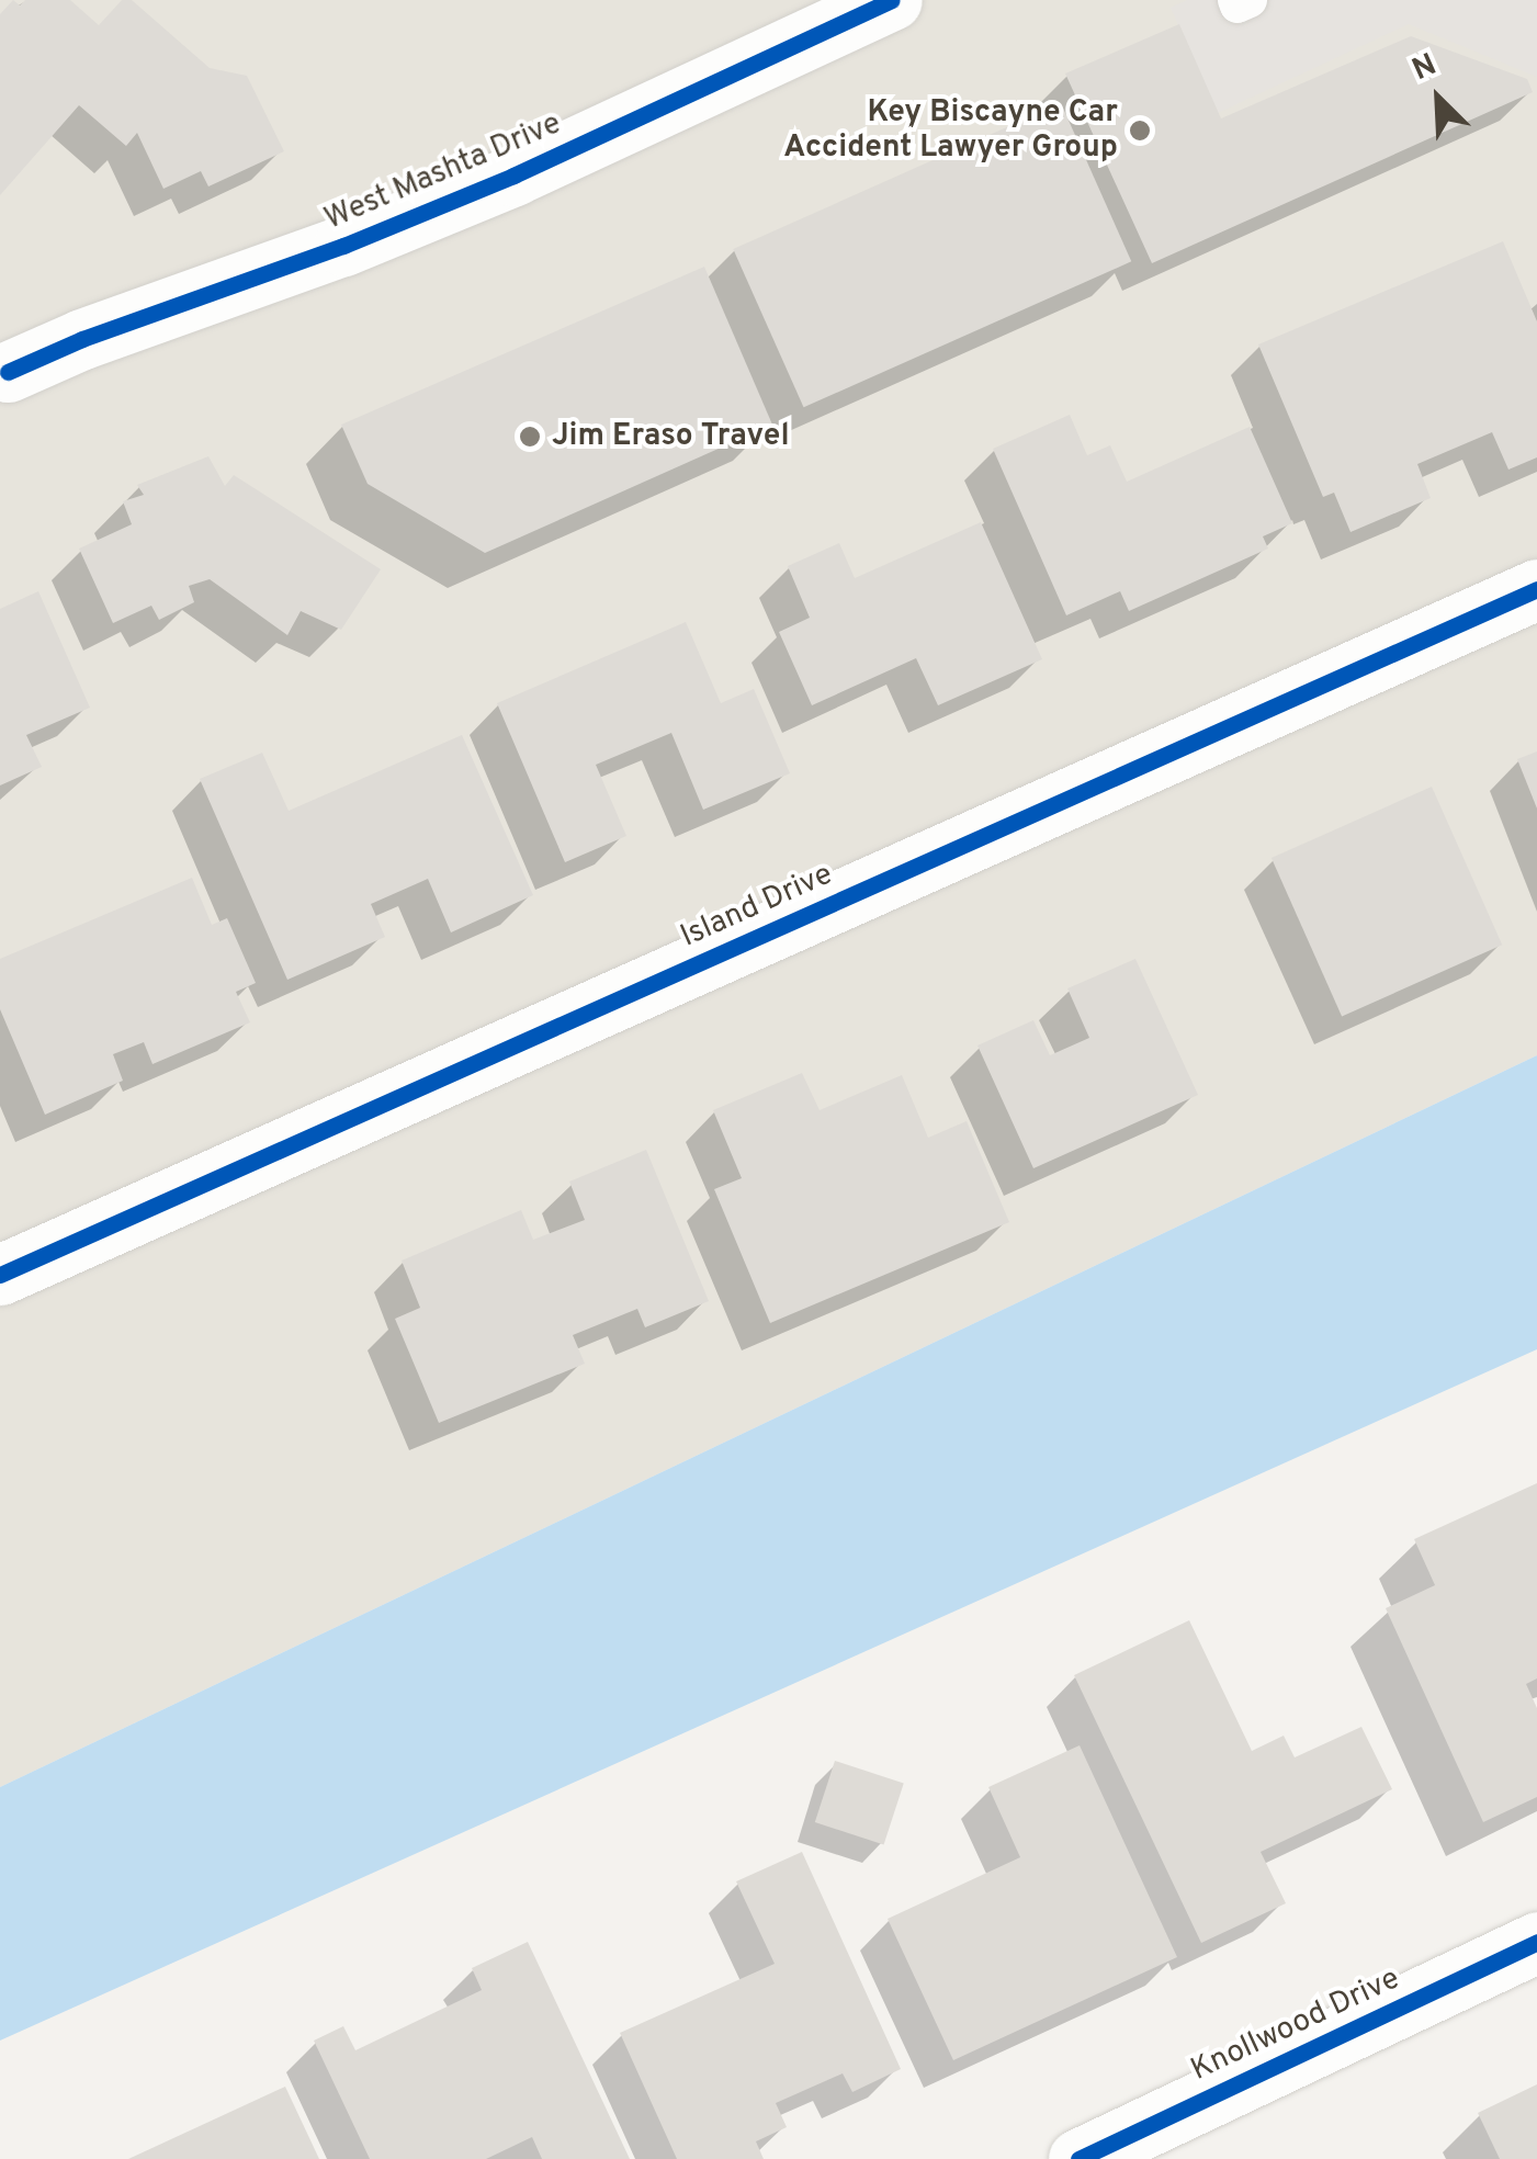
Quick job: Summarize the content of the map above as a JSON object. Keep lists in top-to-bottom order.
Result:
{
  "streets": {
    "street": ["West Mashta Drive", "Island Drive", "Knollwood Drive"]
  },
  "places": ["Key Biscayne Car Accident Lawyer Group", "Jim Eraso Travel"],
  "north": "top left"
}
